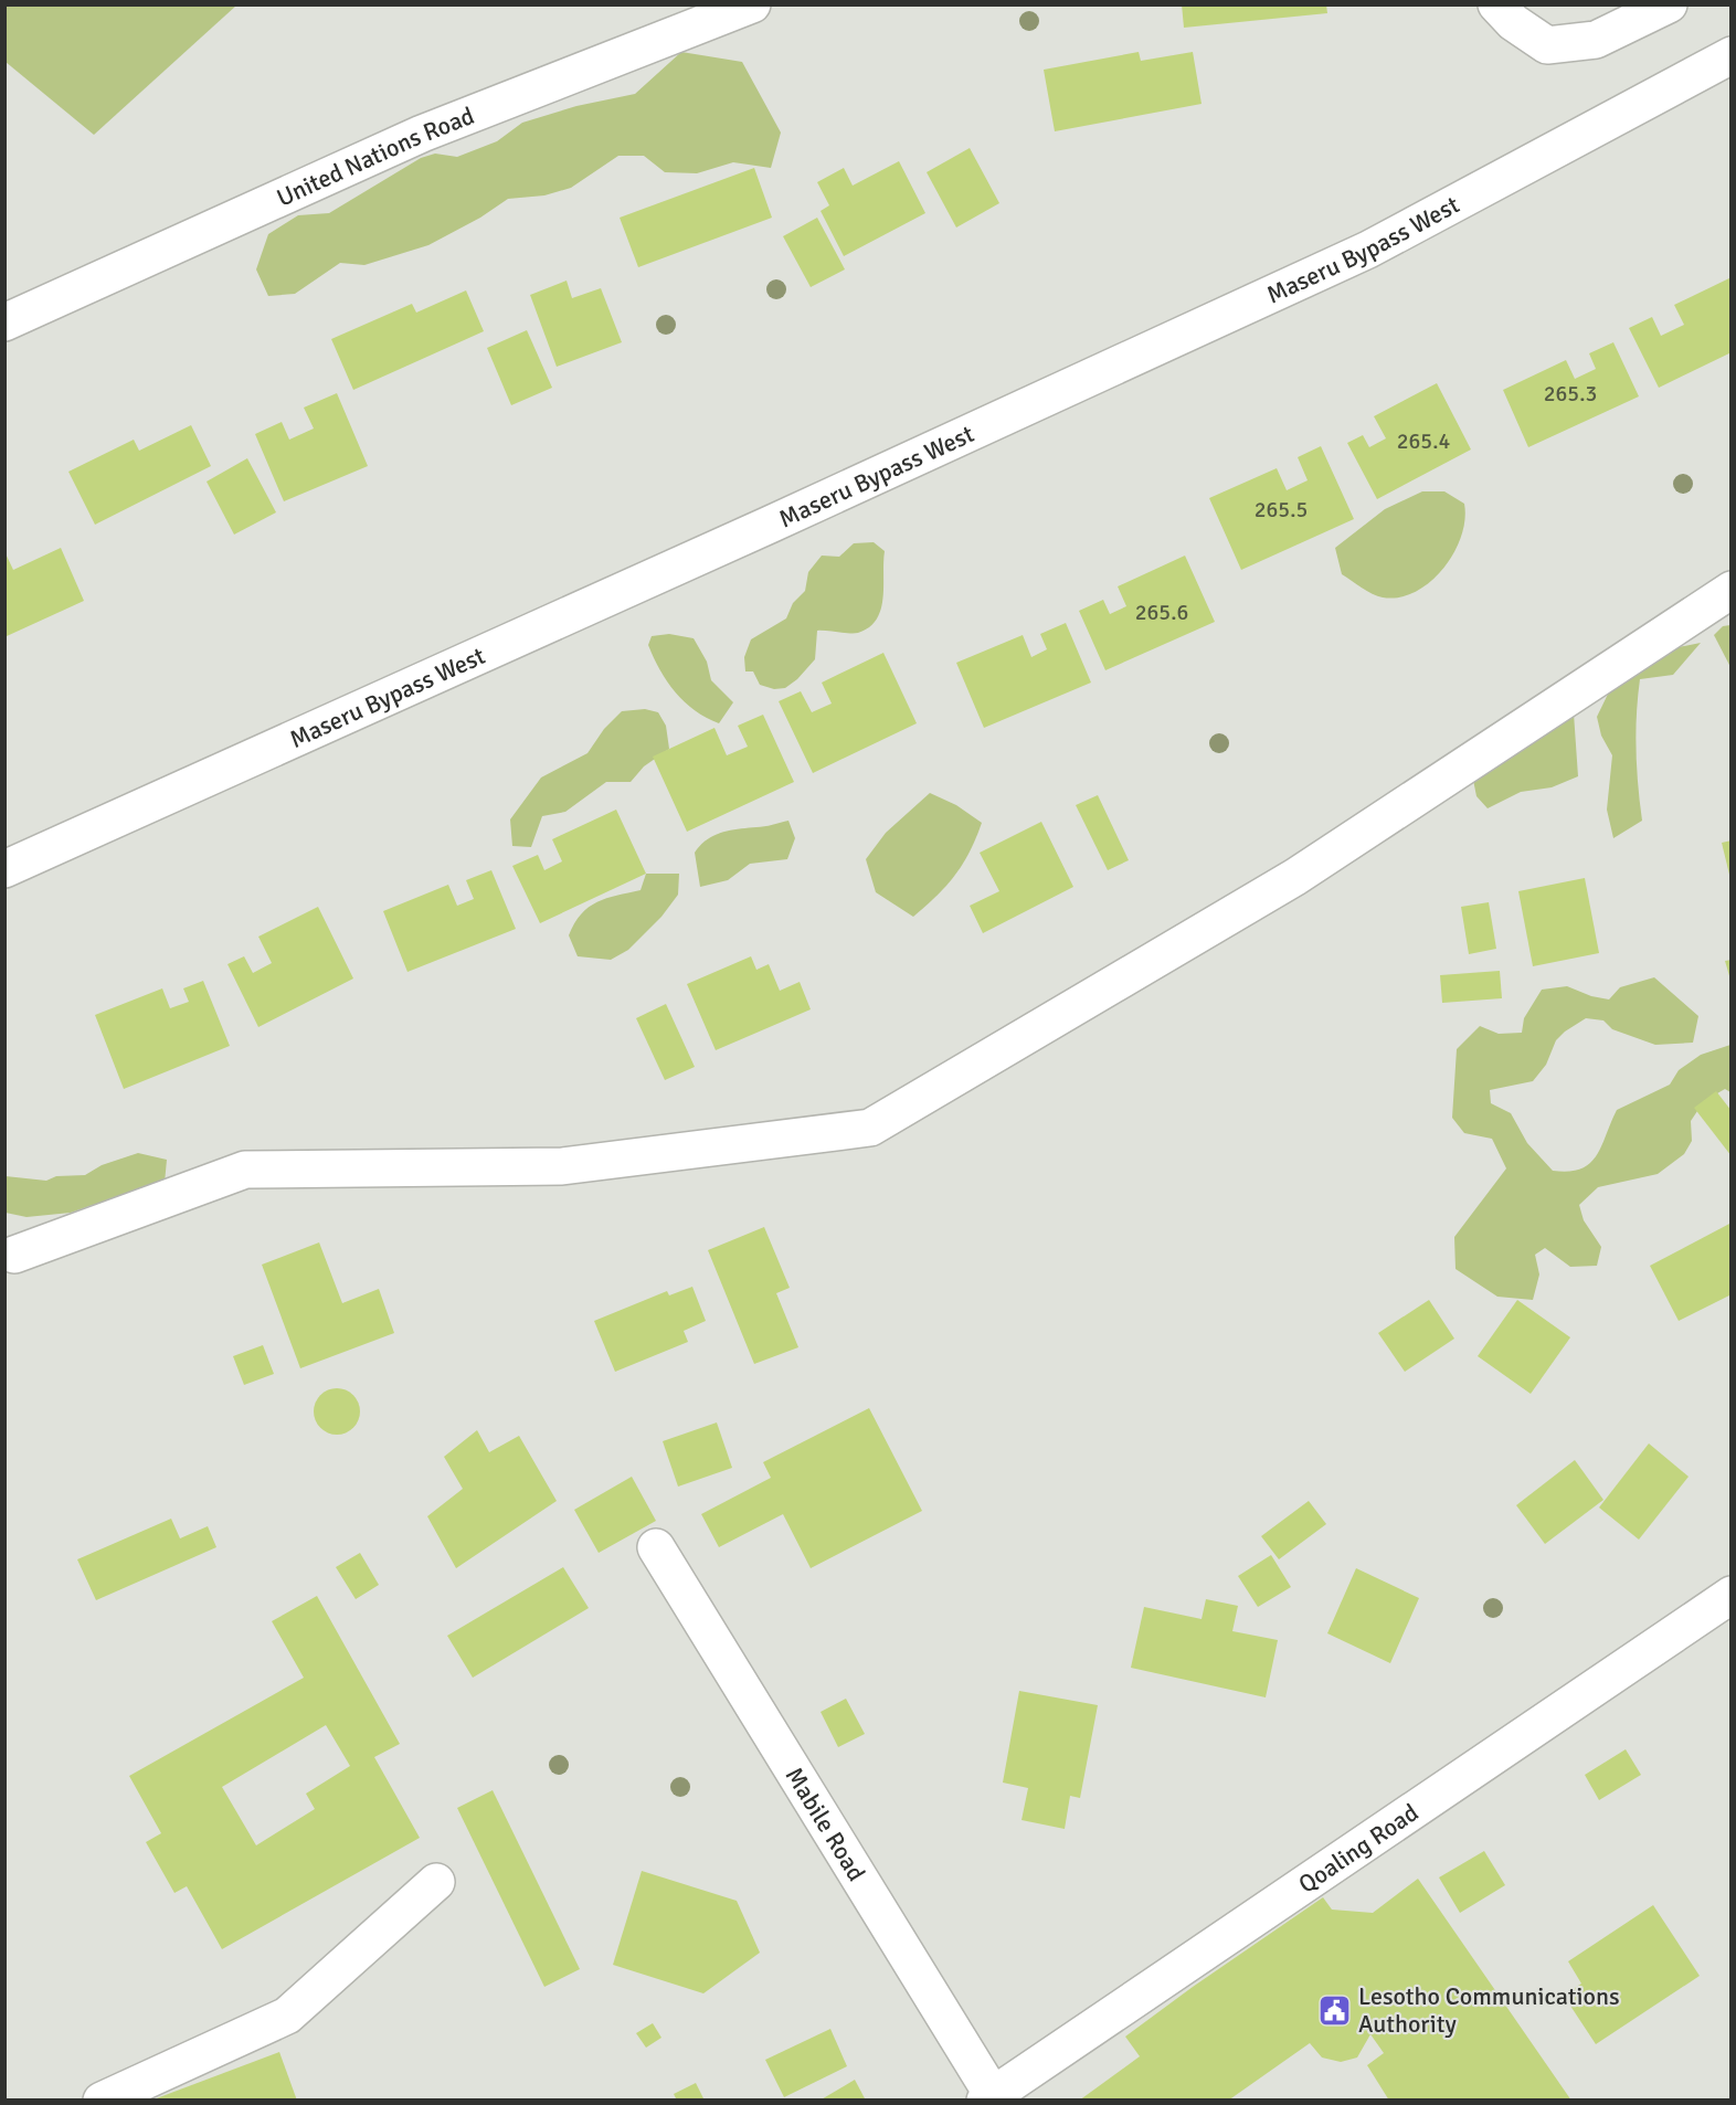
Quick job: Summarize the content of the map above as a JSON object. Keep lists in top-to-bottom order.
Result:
{
  "streets": {
    "street": [
      "United Nations Road",
      "Maseru Bypass West",
      "Mabile Road",
      "Qoaling Road"
    ]
  },
  "crossings": [
    ["Mabile Road", "Qoaling Road"]
  ],
  "places": {
    "public building": ["Lesotho Communications Authority"]
  },
  "house_numbers": [
    "265.3",
    "265.4",
    "265.5",
    "265.6"
  ]
}
